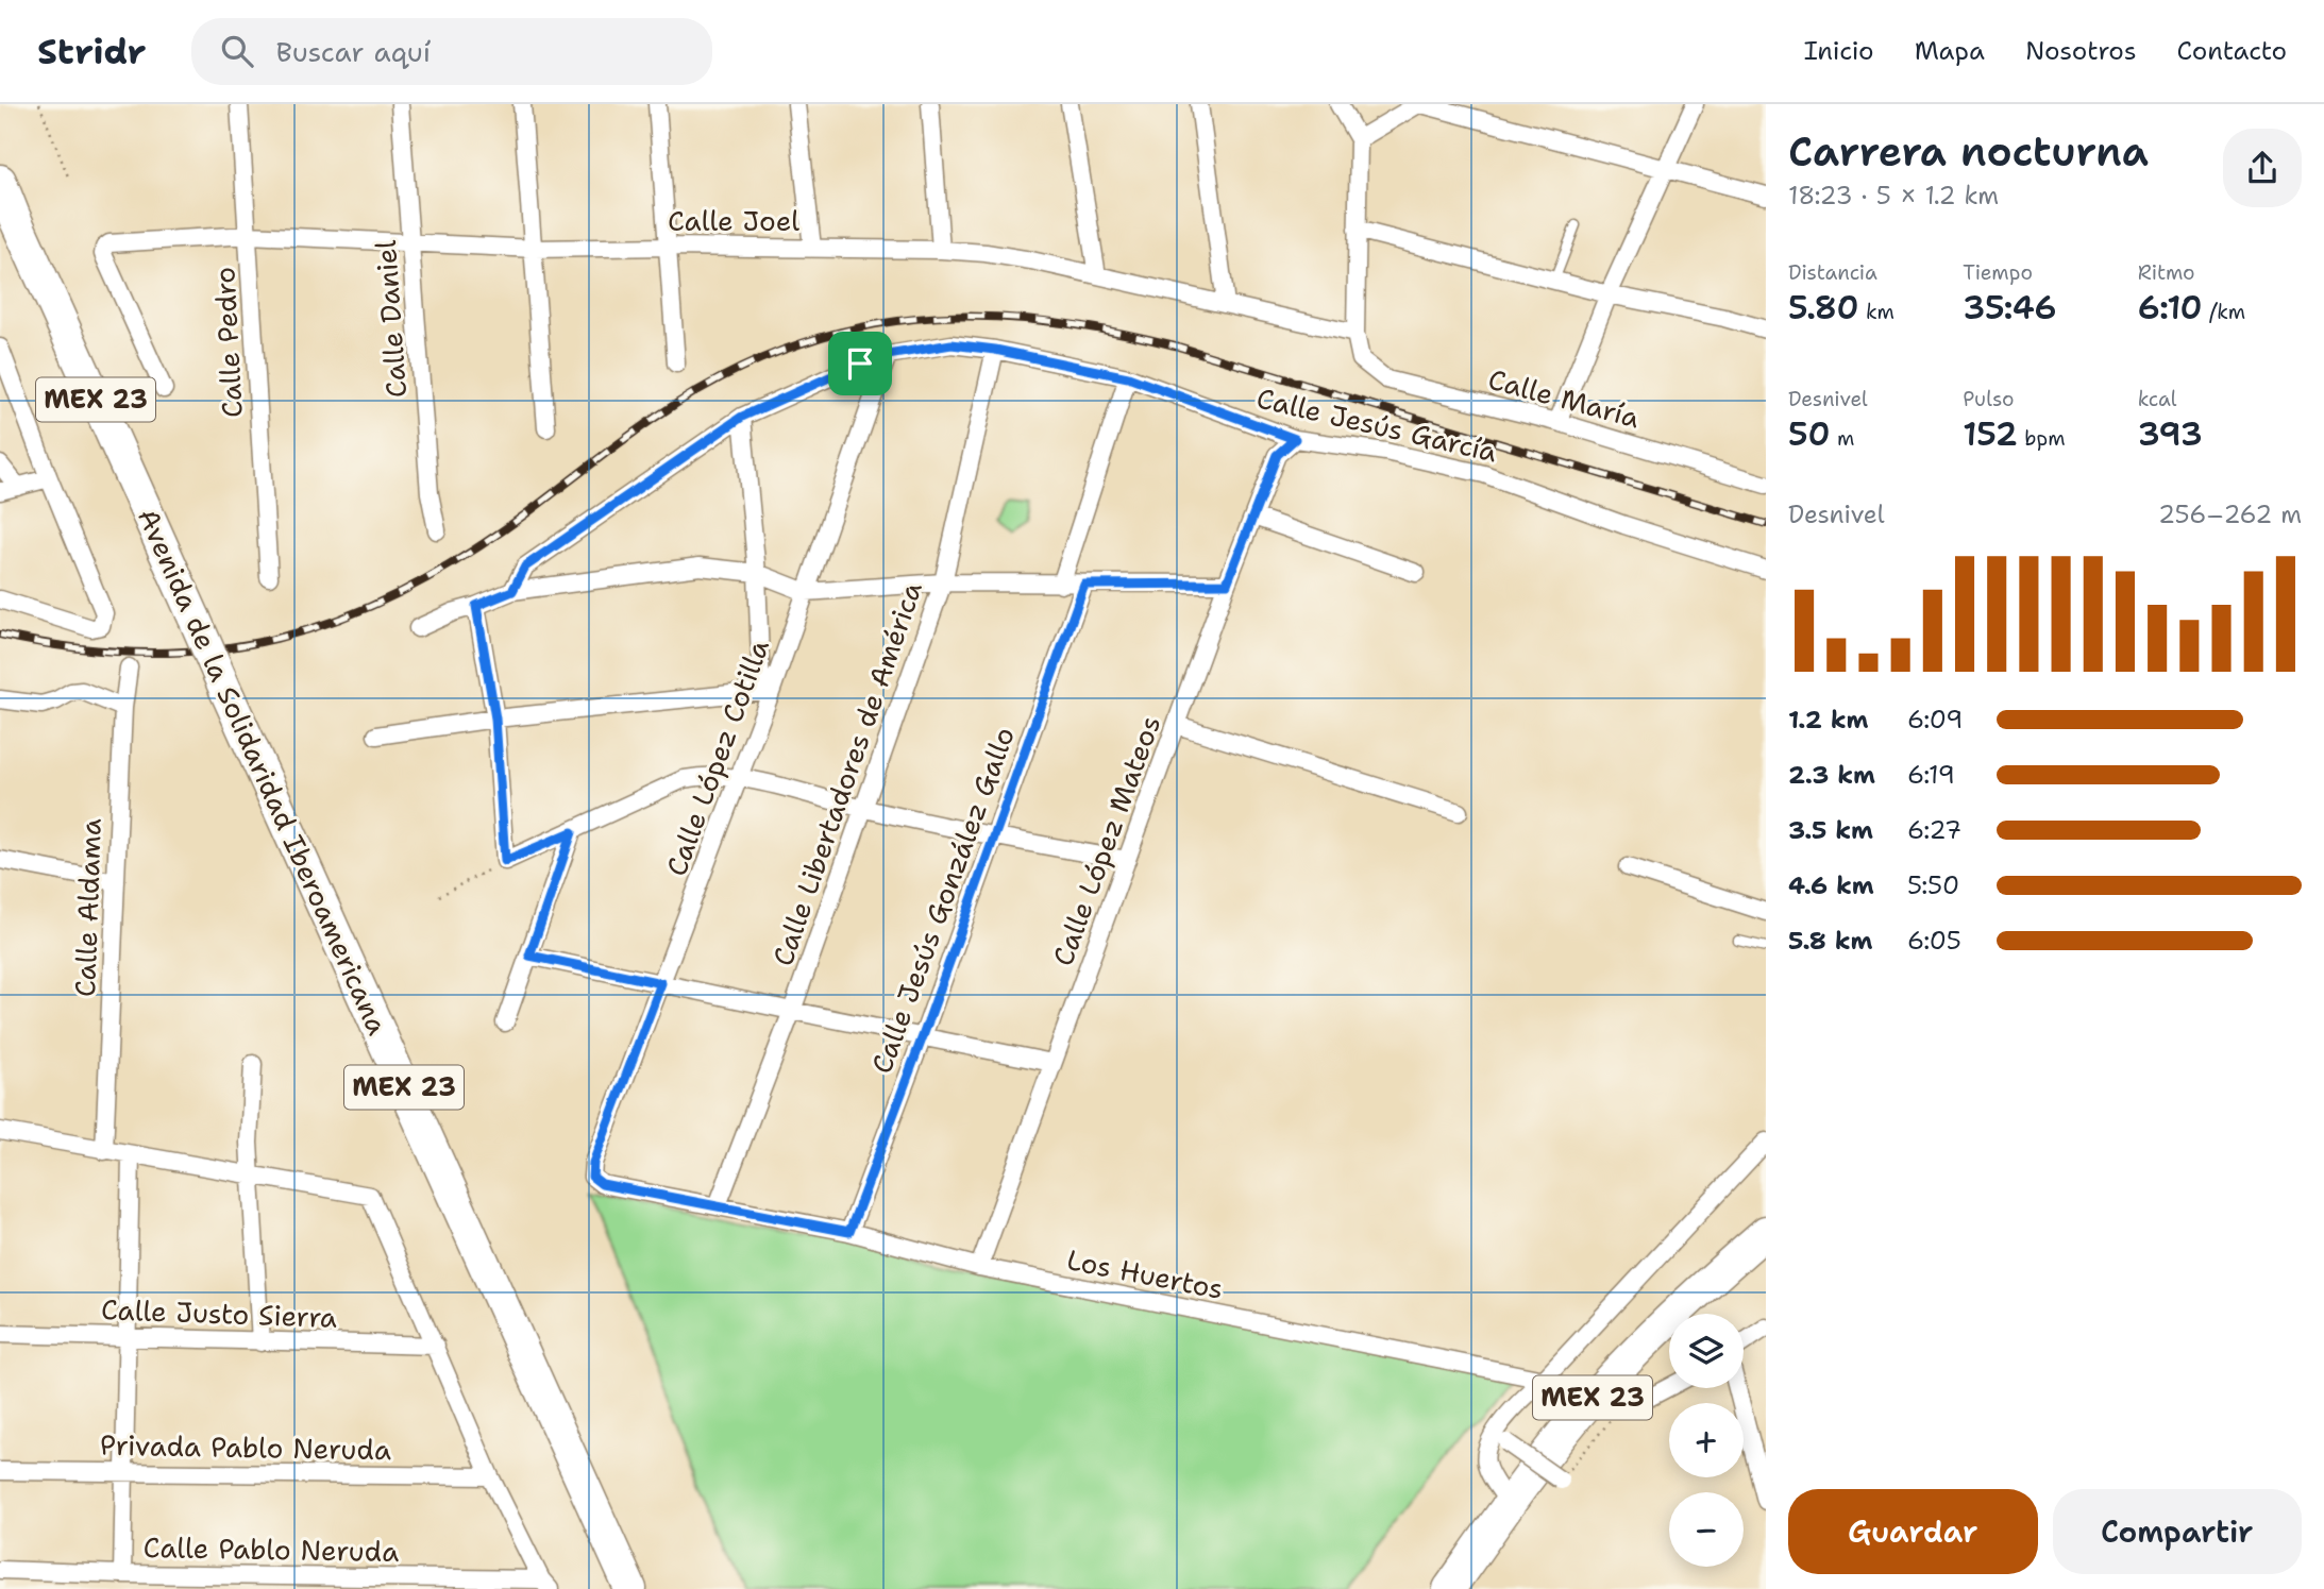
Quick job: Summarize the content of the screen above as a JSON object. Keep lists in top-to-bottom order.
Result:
{
  "streets": {
    "highway": ["MEX 23", "Avenida de la Solidaridad Iberoamericana"],
    "street": [
      "Calle Joel",
      "Calle Daniel",
      "Calle Pedro",
      "Calle María",
      "Calle Jesús García",
      "Calle López Cotilla",
      "Calle Libertadores de América",
      "Calle López Mateos",
      "Calle Jesús González Gallo",
      "Calle Aldama",
      "Los Huertos",
      "Calle Justo Sierra",
      "Privada Pablo Neruda",
      "Calle Pablo Neruda"
    ]
  },
  "crossings": [
    ["Calle Joel", "Calle Daniel"],
    ["Calle Joel", "Calle Pedro"],
    ["Calle Joel", "Calle María"],
    ["Calle Jesús García", "Calle López Cotilla"],
    ["Calle Jesús García", "Calle Libertadores de América"],
    ["Calle Jesús García", "Calle López Mateos"],
    ["Calle López Cotilla", "Los Huertos"],
    ["Calle Libertadores de América", "Los Huertos"],
    ["Calle López Mateos", "Los Huertos"],
    ["Calle Jesús González Gallo", "Los Huertos"]
  ],
  "page": {
    "header": "Stridr",
    "search": "Buscar aquí",
    "nav": [
      "Inicio",
      "Mapa",
      "Nosotros",
      "Contacto"
    ],
    "heading": ["Carrera nocturna", "18:23 · 5 × 1.2 km"],
    "stats": [
      ["Distancia", "5.80 km"],
      ["Tiempo", "35:46"],
      ["Ritmo", "6:10 /km"],
      ["Desnivel", "50 m"],
      ["Pulso", "152 bpm"],
      ["kcal", "393"]
    ],
    "chart": ["Desnivel", "256–262 m"],
    "list": [
      {
        "name": "1.2 km",
        "note": "6:09"
      },
      {
        "name": "2.3 km",
        "note": "6:19"
      },
      {
        "name": "3.5 km",
        "note": "6:27"
      },
      {
        "name": "4.6 km",
        "note": "5:50"
      },
      {
        "name": "5.8 km",
        "note": "6:05"
      }
    ],
    "map_buttons": ["+", "−"],
    "buttons": ["Guardar", "Compartir"]
  }
}
